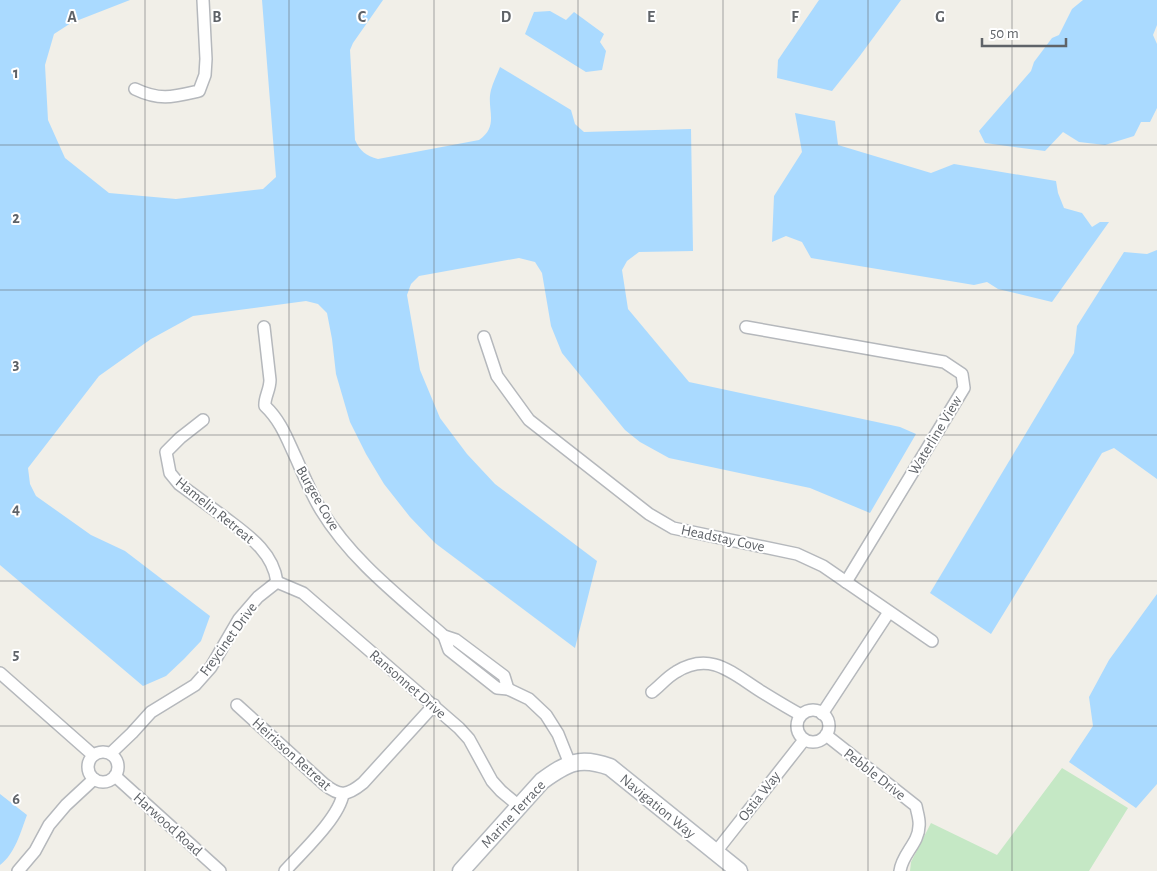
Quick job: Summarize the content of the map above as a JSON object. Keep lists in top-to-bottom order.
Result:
{
  "streets": {
    "street": [
      "Waterline View",
      "Burgee Cove",
      "Hamelin Retreat",
      "Headstay Cove",
      "Freycinet Drive",
      "Ransonnet Drive",
      "Heirisson Retreat",
      "Pebble Drive",
      "Ostia Way",
      "Navigation Way",
      "Marine Terrace",
      "Harwood Road"
    ]
  },
  "crossings": [
    ["Waterline View", "Headstay Cove"],
    ["Burgee Cove", "Navigation Way"],
    ["Burgee Cove", "Marine Terrace"],
    ["Hamelin Retreat", "Freycinet Drive"],
    ["Hamelin Retreat", "Ransonnet Drive"],
    ["Freycinet Drive", "Ransonnet Drive"],
    ["Freycinet Drive", "Harwood Road"],
    ["Ransonnet Drive", "Heirisson Retreat"],
    ["Ransonnet Drive", "Marine Terrace"],
    ["Pebble Drive", "Ostia Way"],
    ["Ostia Way", "Navigation Way"],
    ["Navigation Way", "Marine Terrace"]
  ],
  "scale_bar": "50 m",
  "grid": {
    "columns": [
      "A",
      "B",
      "C",
      "D",
      "E",
      "F",
      "G"
    ],
    "rows": [
      "1",
      "2",
      "3",
      "4",
      "5",
      "6"
    ]
  }
}
